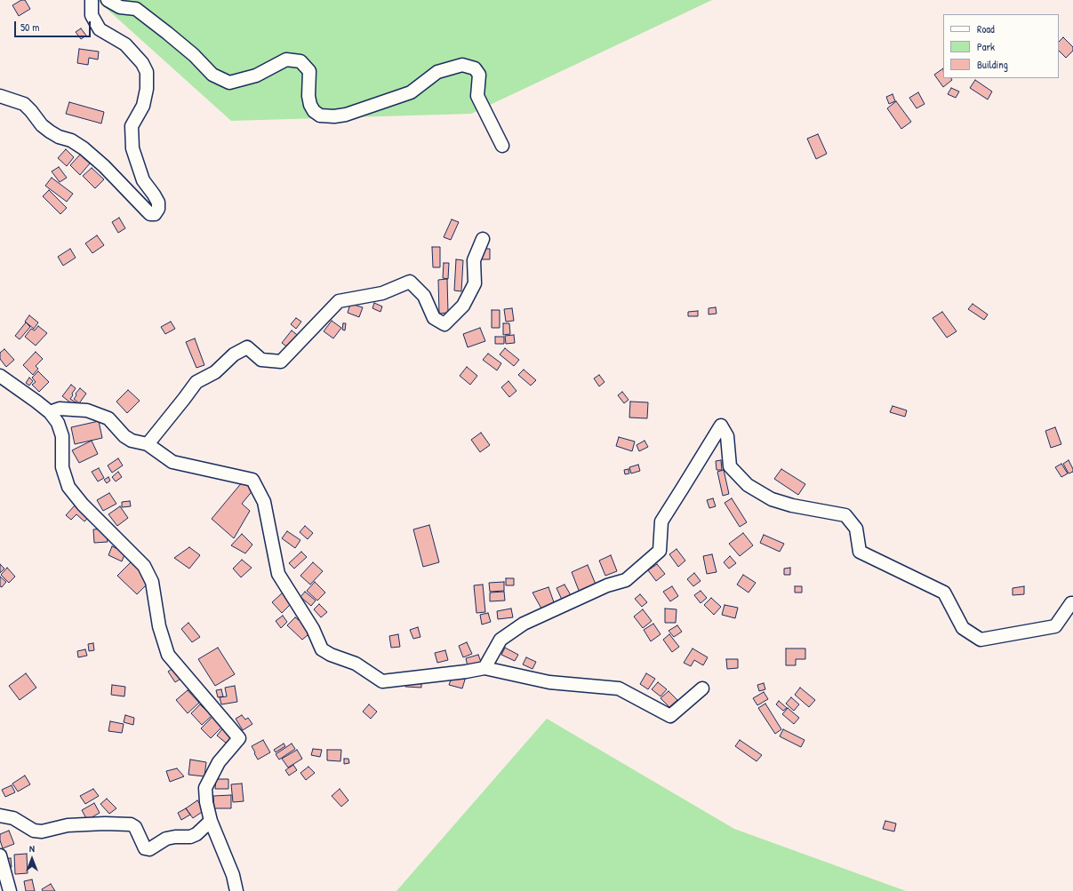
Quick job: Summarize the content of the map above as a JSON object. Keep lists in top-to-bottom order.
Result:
{
  "legend": ["Road", "Park", "Building"],
  "scale_bar": "50 m",
  "north": "top"
}
